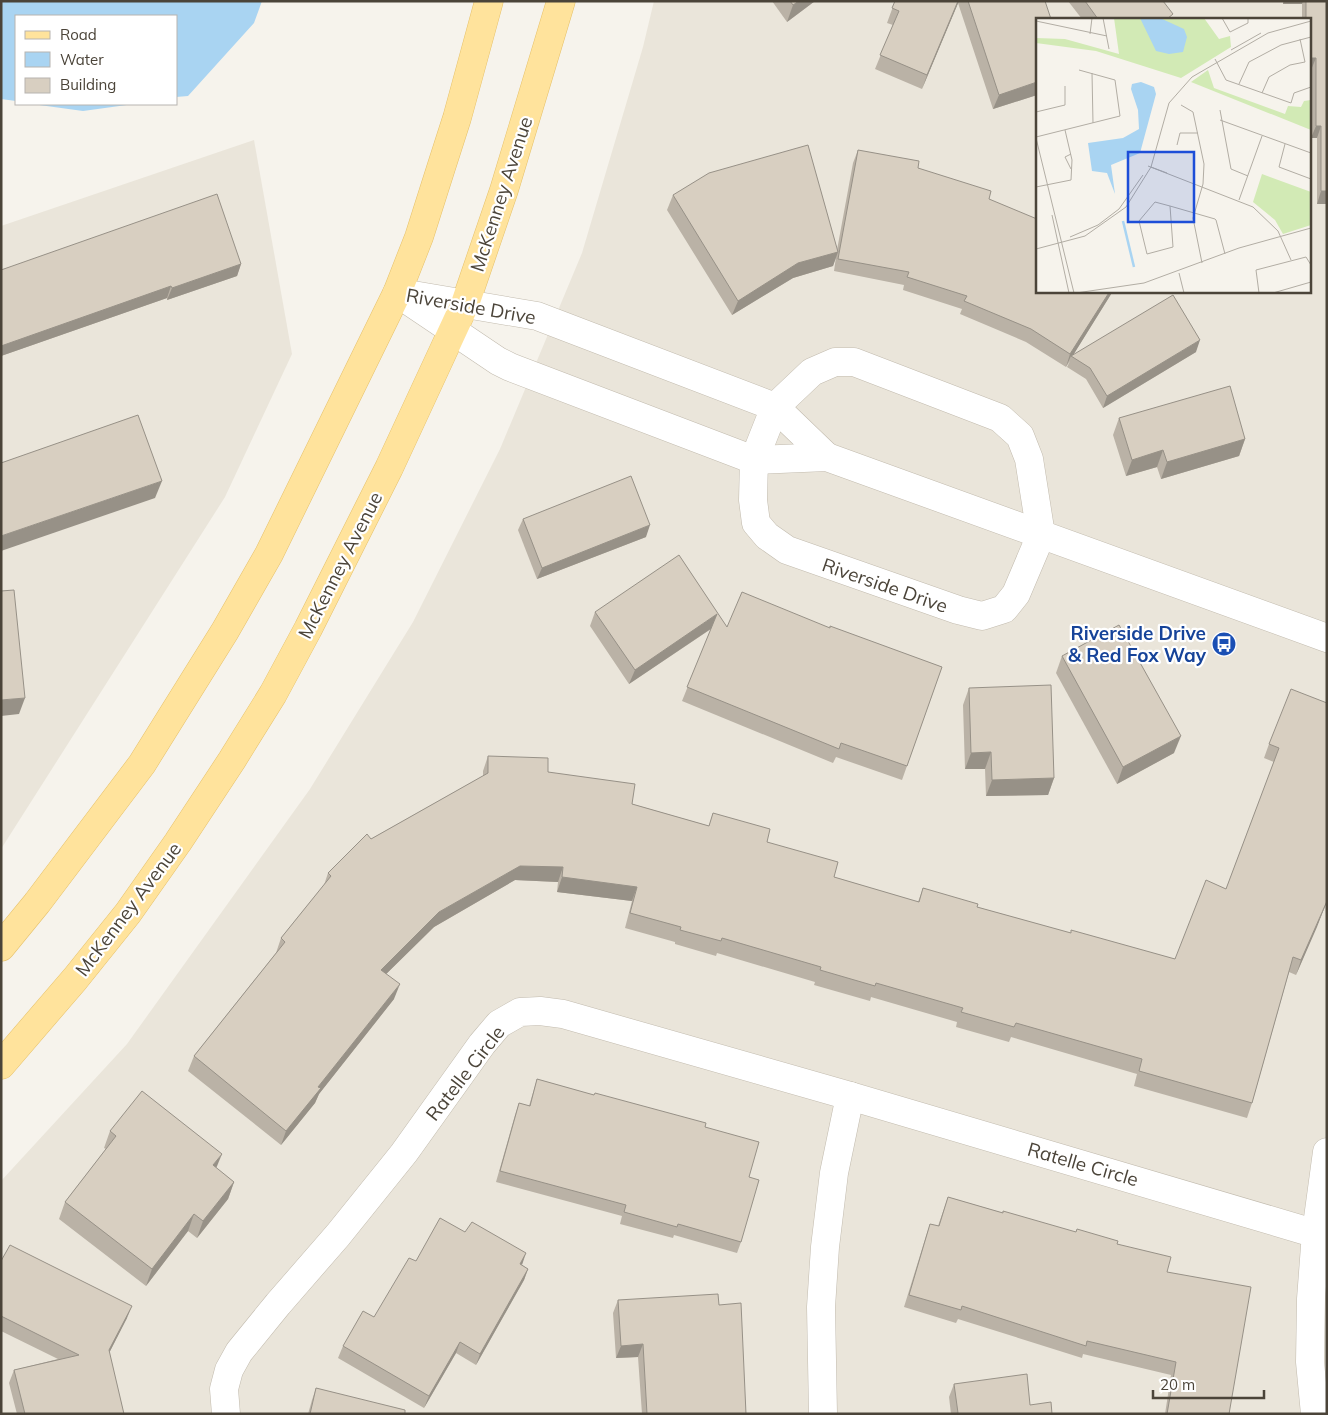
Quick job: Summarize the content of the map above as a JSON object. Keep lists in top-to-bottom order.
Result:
{
  "streets": {
    "main road": ["McKenney Avenue"],
    "street": ["Riverside Drive", "Ratelle Circle"]
  },
  "crossings": [
    ["McKenney Avenue", "Riverside Drive"]
  ],
  "places": {
    "bus stop": ["Riverside Drive & Red Fox Way"]
  },
  "legend": ["Road", "Water", "Building"],
  "scale_bar": "20 m"
}
